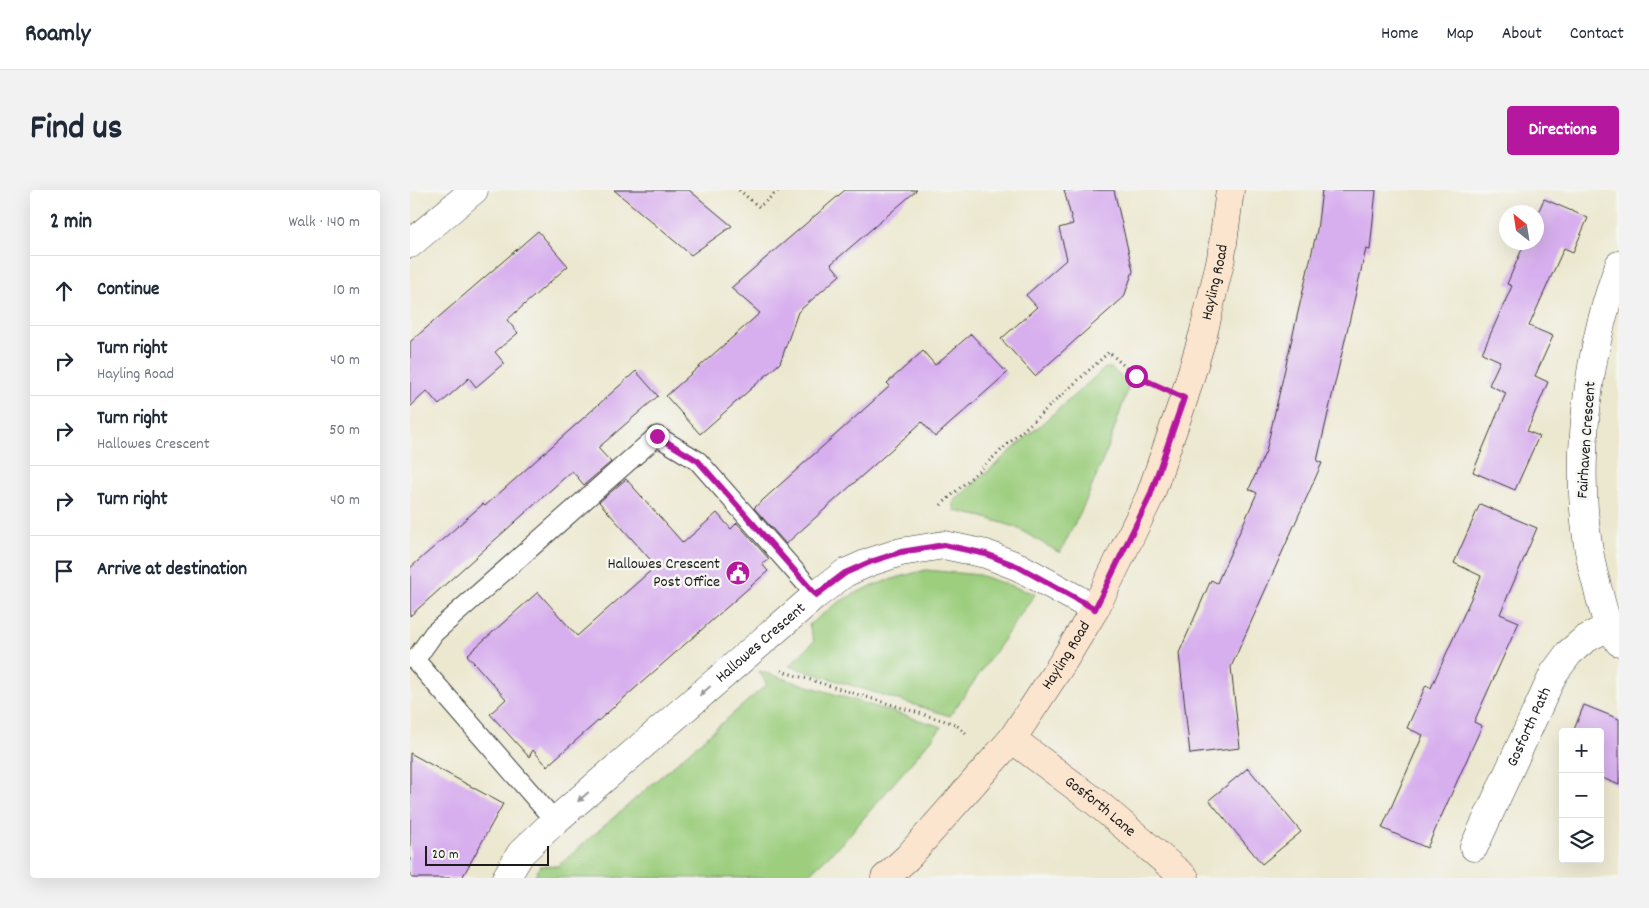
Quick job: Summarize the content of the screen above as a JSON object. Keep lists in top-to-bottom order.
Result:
{
  "streets": {
    "street": [
      "Hayling Road",
      "Fairhaven Crescent",
      "Hallowes Crescent",
      "Gosforth Path",
      "Gosforth Lane"
    ]
  },
  "crossings": [
    ["Hayling Road", "Hallowes Crescent"],
    ["Hayling Road", "Gosforth Lane"],
    ["Fairhaven Crescent", "Gosforth Path"]
  ],
  "one_way": ["Hallowes Crescent"],
  "places": {
    "public building": ["Hallowes Crescent Post Office"]
  },
  "scale_bar": "20 m",
  "north": "top left",
  "page": {
    "header": "Roamly",
    "nav": [
      "Home",
      "Map",
      "About",
      "Contact"
    ],
    "title": "Find us",
    "buttons": "Directions",
    "heading": ["2 min", "Walk · 140 m"],
    "list": [
      ["Continue", "10 m"],
      ["Turn right", "Hayling Road", "40 m"],
      ["Turn right", "Hallowes Crescent", "50 m"],
      ["Turn right", "40 m"],
      "Arrive at destination"
    ],
    "map_buttons": ["+", "−"],
    "scale": "20 m"
  }
}
